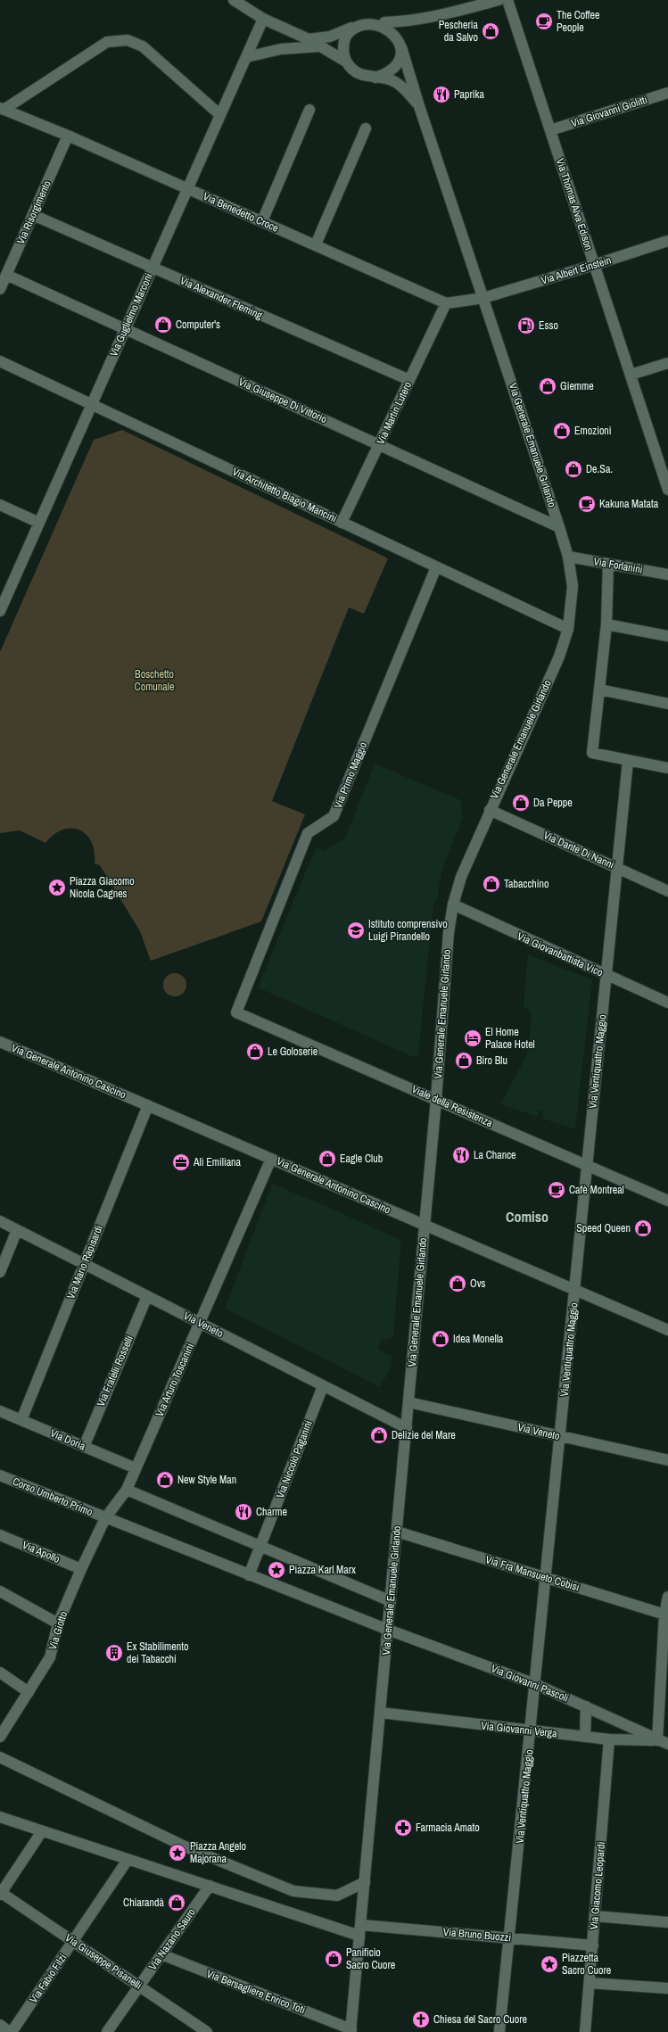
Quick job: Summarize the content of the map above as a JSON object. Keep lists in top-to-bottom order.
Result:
{
  "streets": {
    "street": [
      "Via Giovanni Giolitti",
      "Via Thomas Alva Edison",
      "Via Risorgimento",
      "Via Benedetto Croce",
      "Via Albert Einstein",
      "Via Alexander Fleming",
      "Via Guglielmo Marconi",
      "Via Giuseppe Di Vittorio",
      "Via Martin Lutero",
      "Via Generale Emanuele Girlando",
      "Via Architetto Biagio Mancini",
      "Via Forlanini",
      "Via Primo Maggio",
      "Via Dante Di Nanni",
      "Via Giovanbattista Vico",
      "Via Ventiquattro Maggio",
      "Via Generale Antonino Cascino",
      "Viale della Resistenza",
      "Via Mario Rapisardi",
      "Via Veneto",
      "Via Fratelli Rosselli",
      "Via Arturo Toscanini",
      "Via Doria",
      "Via Niccolò Paganini",
      "Corso Umberto Primo",
      "Via Apollo",
      "Via Fra Mansueto Cobisi",
      "Via Giotto",
      "Via Giovanni Pascoli",
      "Via Giovanni Verga",
      "Via Giacomo Leopardi",
      "Via Bruno Buozzi",
      "Via Nazario Sauro",
      "Via Giuseppe Pisanelli",
      "Via Fabio Filzi",
      "Via Bersagliere Enrico Toti"
    ]
  },
  "crossings": [
    ["Via Giovanni Giolitti", "Via Thomas Alva Edison"],
    ["Via Thomas Alva Edison", "Via Albert Einstein"],
    ["Via Risorgimento", "Via Benedetto Croce"],
    ["Via Risorgimento", "Via Alexander Fleming"],
    ["Via Risorgimento", "Via Giuseppe Di Vittorio"],
    ["Via Benedetto Croce", "Via Guglielmo Marconi"],
    ["Via Benedetto Croce", "Via Martin Lutero"],
    ["Via Albert Einstein", "Via Generale Emanuele Girlando"],
    ["Via Alexander Fleming", "Via Guglielmo Marconi"],
    ["Via Alexander Fleming", "Via Martin Lutero"],
    ["Via Guglielmo Marconi", "Via Giuseppe Di Vittorio"],
    ["Via Guglielmo Marconi", "Via Architetto Biagio Mancini"],
    ["Via Giuseppe Di Vittorio", "Via Martin Lutero"],
    ["Via Giuseppe Di Vittorio", "Via Generale Emanuele Girlando"],
    ["Via Martin Lutero", "Via Architetto Biagio Mancini"],
    ["Via Generale Emanuele Girlando", "Via Architetto Biagio Mancini"],
    ["Via Generale Emanuele Girlando", "Via Forlanini"],
    ["Via Generale Emanuele Girlando", "Via Dante Di Nanni"],
    ["Via Generale Emanuele Girlando", "Via Giovanbattista Vico"],
    ["Via Generale Emanuele Girlando", "Via Generale Antonino Cascino"],
    ["Via Generale Emanuele Girlando", "Viale della Resistenza"],
    ["Via Generale Emanuele Girlando", "Via Veneto"],
    ["Via Generale Emanuele Girlando", "Via Fra Mansueto Cobisi"],
    ["Via Generale Emanuele Girlando", "Via Giovanni Pascoli"],
    ["Via Generale Emanuele Girlando", "Via Giovanni Verga"],
    ["Via Generale Emanuele Girlando", "Via Bruno Buozzi"],
    ["Via Generale Emanuele Girlando", "Via Bersagliere Enrico Toti"],
    ["Via Architetto Biagio Mancini", "Via Primo Maggio"],
    ["Via Primo Maggio", "Viale della Resistenza"],
    ["Via Dante Di Nanni", "Via Ventiquattro Maggio"],
    ["Via Giovanbattista Vico", "Via Ventiquattro Maggio"],
    ["Via Ventiquattro Maggio", "Via Generale Antonino Cascino"],
    ["Via Ventiquattro Maggio", "Viale della Resistenza"],
    ["Via Ventiquattro Maggio", "Via Veneto"],
    ["Via Ventiquattro Maggio", "Via Fra Mansueto Cobisi"],
    ["Via Ventiquattro Maggio", "Via Giovanni Pascoli"],
    ["Via Ventiquattro Maggio", "Via Giovanni Verga"],
    ["Via Ventiquattro Maggio", "Via Bruno Buozzi"],
    ["Via Generale Antonino Cascino", "Via Mario Rapisardi"],
    ["Via Generale Antonino Cascino", "Via Arturo Toscanini"],
    ["Via Mario Rapisardi", "Via Veneto"],
    ["Via Mario Rapisardi", "Via Doria"],
    ["Via Veneto", "Via Fratelli Rosselli"],
    ["Via Veneto", "Via Arturo Toscanini"],
    ["Via Veneto", "Via Niccolò Paganini"],
    ["Via Fratelli Rosselli", "Via Doria"],
    ["Via Arturo Toscanini", "Via Doria"],
    ["Via Arturo Toscanini", "Corso Umberto Primo"],
    ["Via Arturo Toscanini", "Via Giotto"],
    ["Via Niccolò Paganini", "Corso Umberto Primo"],
    ["Via Niccolò Paganini", "Via Giovanni Pascoli"],
    ["Corso Umberto Primo", "Via Giotto"],
    ["Corso Umberto Primo", "Via Giovanni Pascoli"],
    ["Via Apollo", "Via Giotto"],
    ["Via Giovanni Pascoli", "Via Giovanni Verga"],
    ["Via Giovanni Verga", "Via Giacomo Leopardi"],
    ["Via Giacomo Leopardi", "Via Bruno Buozzi"],
    ["Via Bruno Buozzi", "Via Nazario Sauro"],
    ["Via Bruno Buozzi", "Via Fabio Filzi"],
    ["Via Nazario Sauro", "Via Giuseppe Pisanelli"],
    ["Via Nazario Sauro", "Via Bersagliere Enrico Toti"],
    ["Via Giuseppe Pisanelli", "Via Fabio Filzi"]
  ],
  "districts": ["Comiso"],
  "parks": ["Boschetto Comunale"],
  "places": {
    "cafe": ["The Coffee People", "Kakuna Matata", "Cafè Montreal"],
    "shop": [
      "Pescheria da Salvo",
      "Computer's",
      "Giemme",
      "Emozioni",
      "De.Sa.",
      "Da Peppe",
      "Tabacchino",
      "Le Goloserie",
      "Biro Blu",
      "Eagle Club",
      "Speed Queen",
      "Ovs",
      "Idea Monella",
      "Delizie del Mare",
      "New Style Man",
      "Chiarandà",
      "Panificio Sacro Cuore"
    ],
    "restaurant": ["Paprika", "La Chance", "Charme"],
    "fuel station": ["Esso"],
    "place": [
      "Piazza Giacomo Nicola Cagnes",
      "Piazza Karl Marx",
      "Piazza Angelo Majorana",
      "Piazzetta Sacro Cuore"
    ],
    "school or university": ["Istituto comprensivo Luigi Pirandello"],
    "hotel": ["El Home Palace Hotel"],
    "office": ["Alì Emiliana"],
    "building": ["Ex Stabilimento dei Tabacchi"],
    "pharmacy": ["Farmacia Amato"],
    "church": ["Chiesa del Sacro Cuore"]
  }
}
